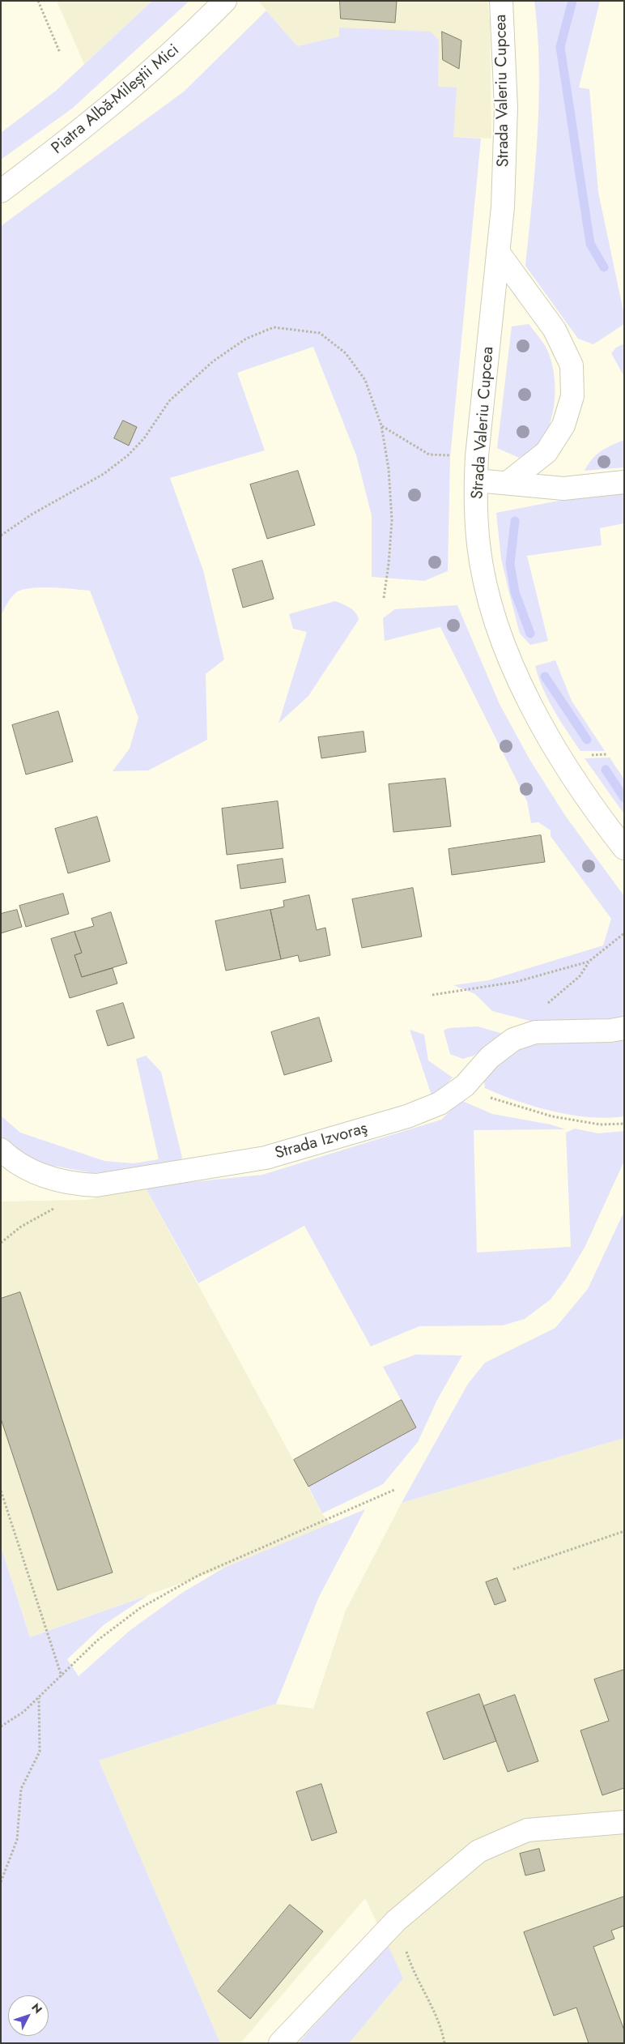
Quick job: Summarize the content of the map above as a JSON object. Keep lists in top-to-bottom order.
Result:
{
  "streets": {
    "street": ["Strada Valeriu Cupcea", "Piatra Albă-Mileștii Mici", "Strada Izvoraş"]
  },
  "north": "top right"
}
